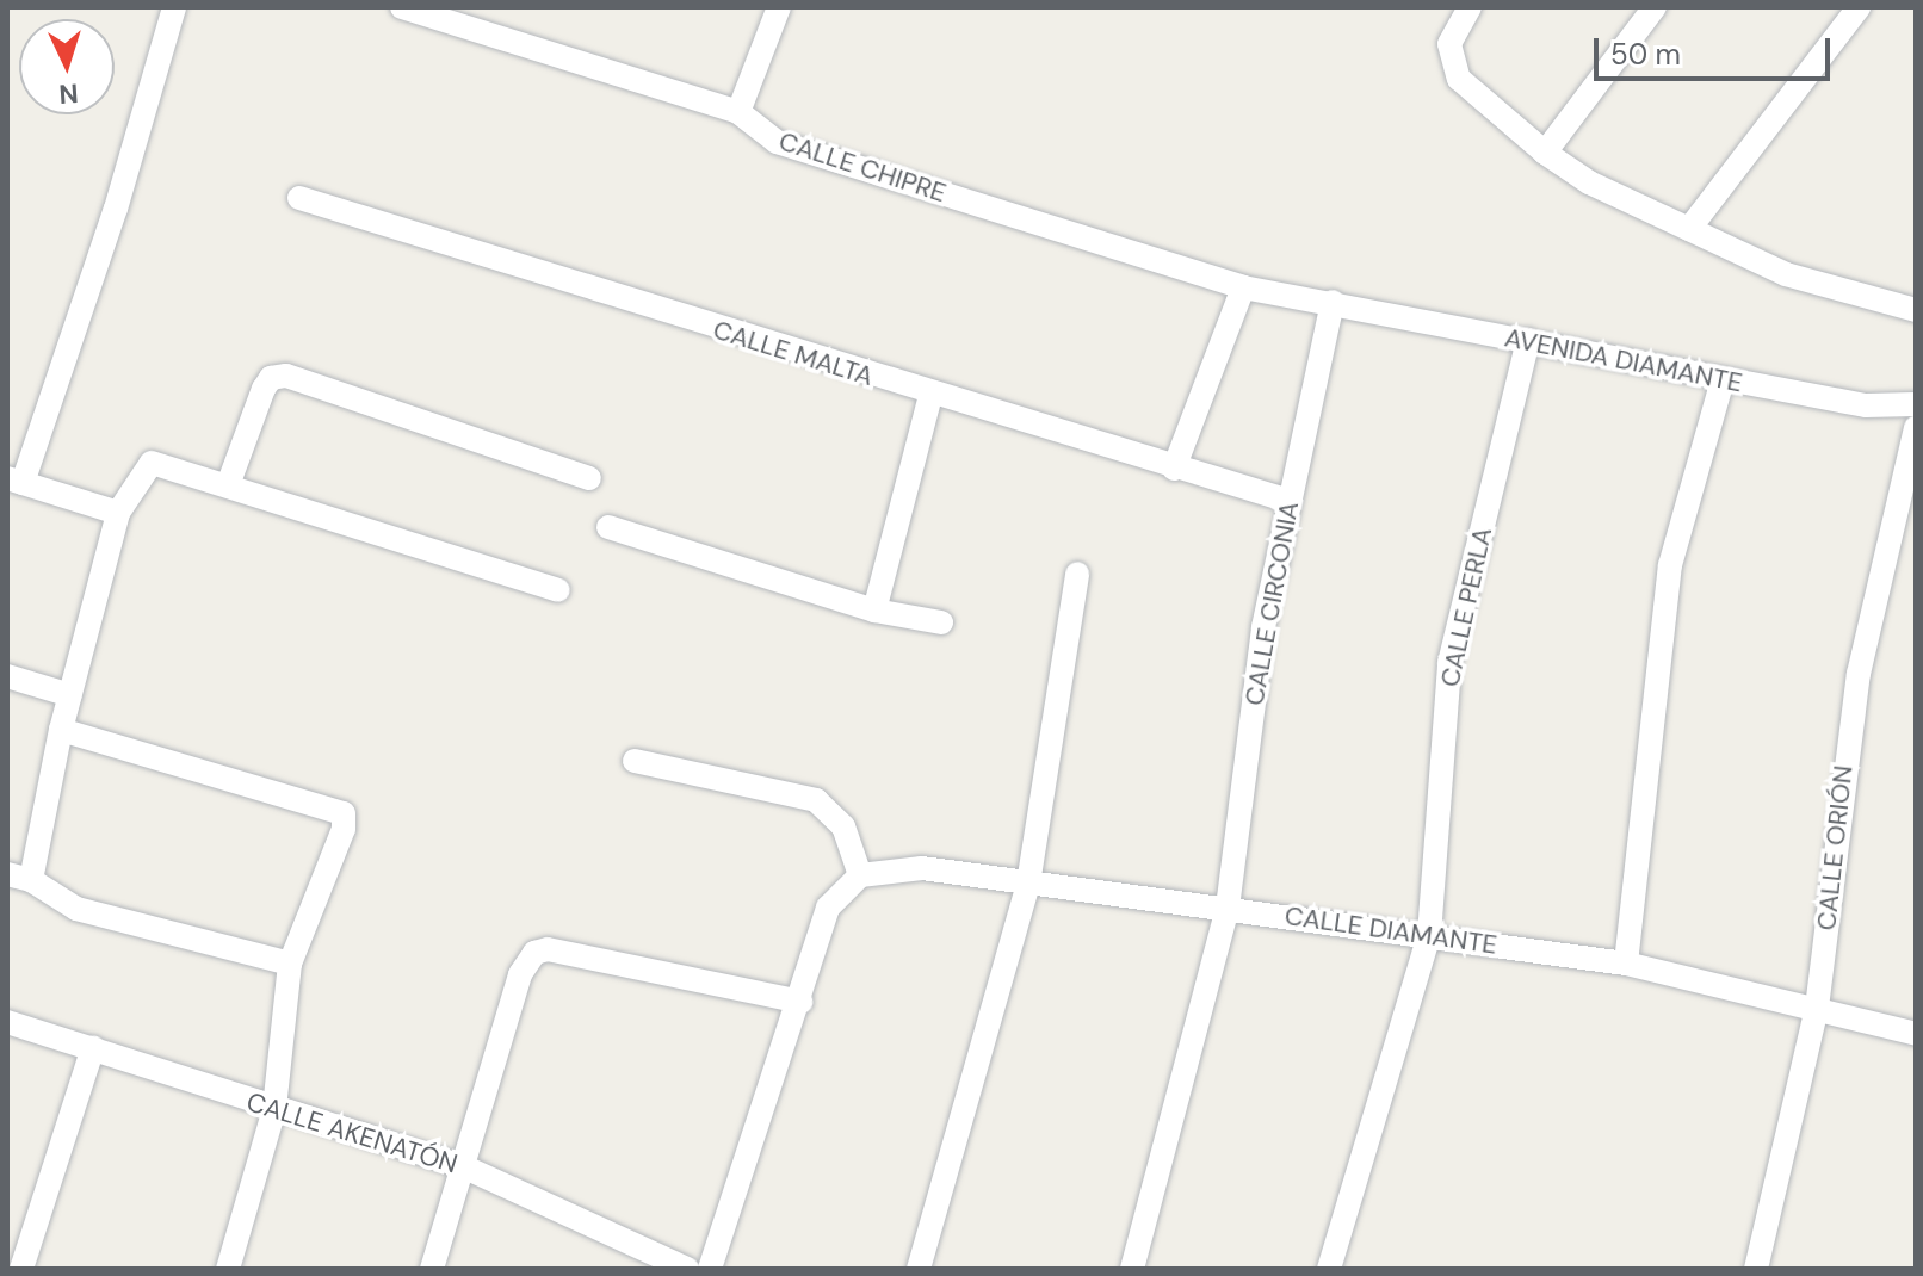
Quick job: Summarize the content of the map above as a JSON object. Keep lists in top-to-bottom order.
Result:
{
  "streets": {
    "street": [
      "CALLE CHIPRE",
      "CALLE MALTA",
      "AVENIDA DIAMANTE",
      "CALLE CIRCONIA",
      "CALLE PERLA",
      "CALLE ORIÓN",
      "CALLE DIAMANTE",
      "CALLE AKENATÓN"
    ]
  },
  "crossings": [
    ["CALLE CHIPRE", "AVENIDA DIAMANTE"],
    ["CALLE CHIPRE", "CALLE CIRCONIA"],
    ["CALLE MALTA", "CALLE CIRCONIA"],
    ["AVENIDA DIAMANTE", "CALLE CIRCONIA"],
    ["AVENIDA DIAMANTE", "CALLE PERLA"],
    ["CALLE CIRCONIA", "CALLE DIAMANTE"],
    ["CALLE PERLA", "CALLE DIAMANTE"],
    ["CALLE ORIÓN", "CALLE DIAMANTE"]
  ],
  "scale_bar": "50 m",
  "north": "bottom"
}
